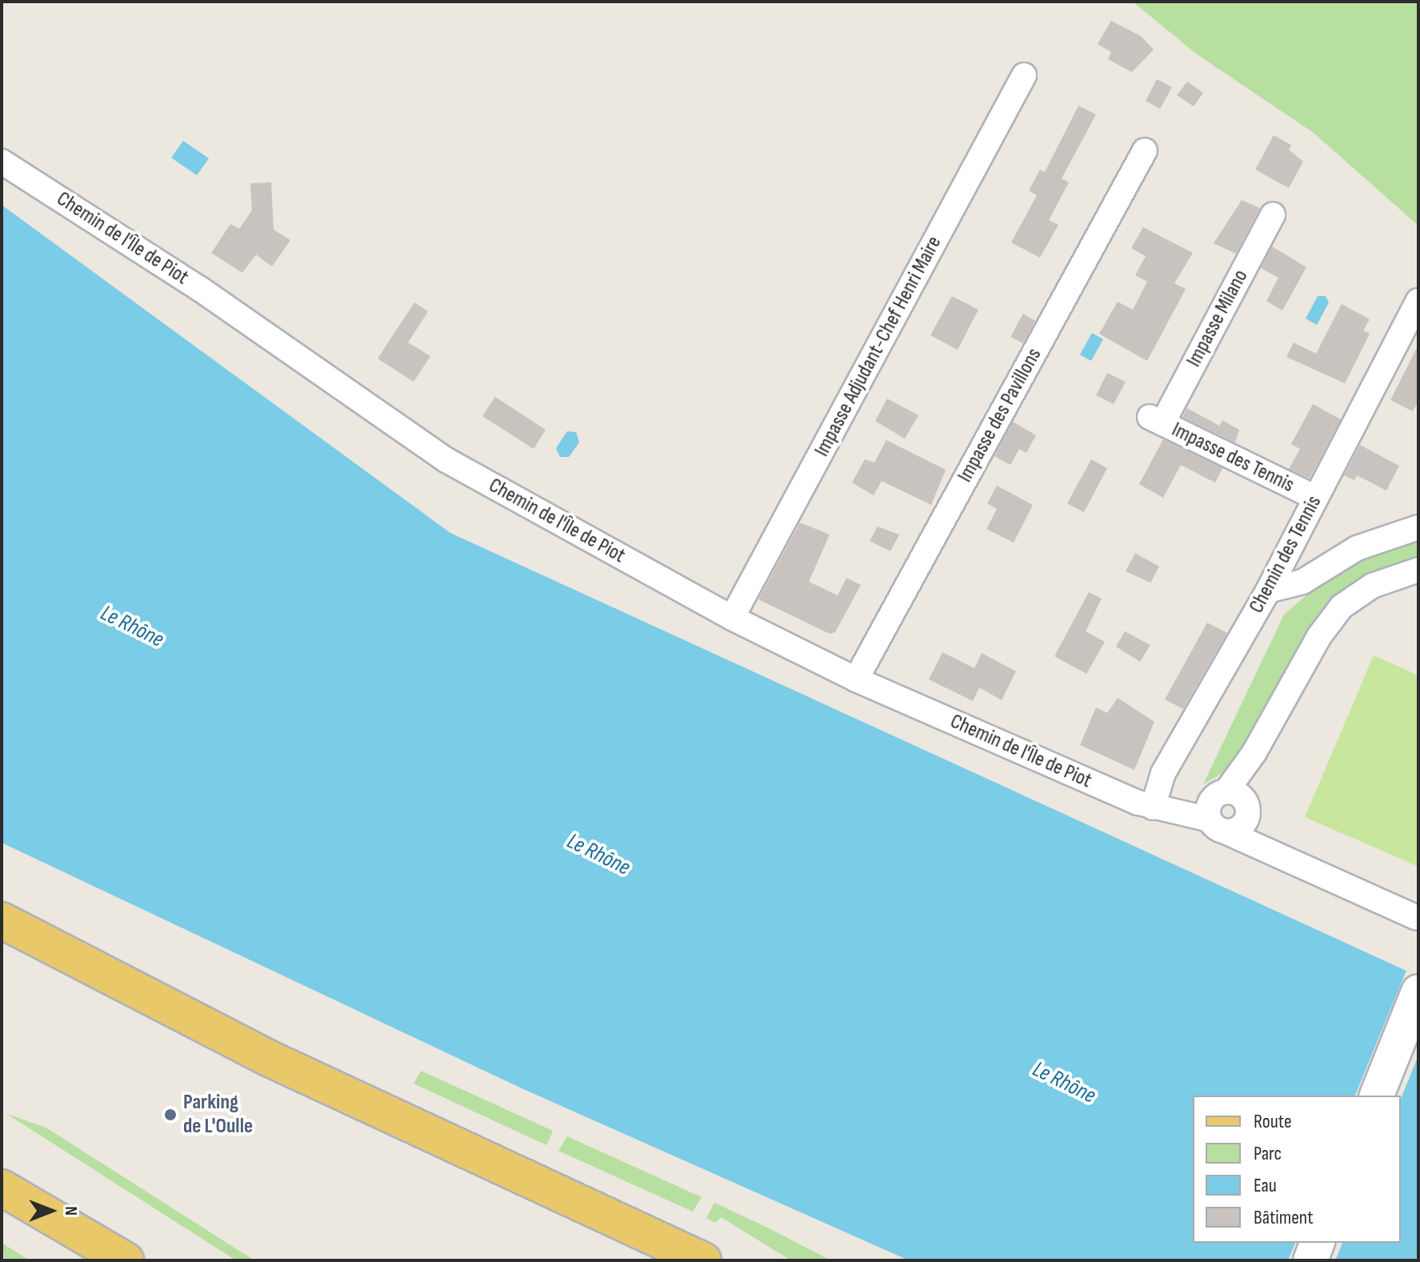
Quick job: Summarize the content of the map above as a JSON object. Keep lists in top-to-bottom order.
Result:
{
  "streets": {
    "street": [
      "Chemin de l'Île de Piot",
      "Impasse Milano",
      "Impasse Adjudant-Chef Henri Maire",
      "Impasse des Pavillons",
      "Impasse des Tennis",
      "Chemin des Tennis"
    ]
  },
  "crossings": [
    ["Chemin de l'Île de Piot", "Impasse Adjudant-Chef Henri Maire"],
    ["Chemin de l'Île de Piot", "Impasse des Pavillons"],
    ["Chemin de l'Île de Piot", "Chemin des Tennis"],
    ["Impasse Milano", "Impasse des Tennis"],
    ["Impasse des Tennis", "Chemin des Tennis"]
  ],
  "water": ["Le Rhône"],
  "places": ["Parking de L'Oulle"],
  "legend": [
    "Route",
    "Parc",
    "Eau",
    "Bâtiment"
  ],
  "north": "right"
}
